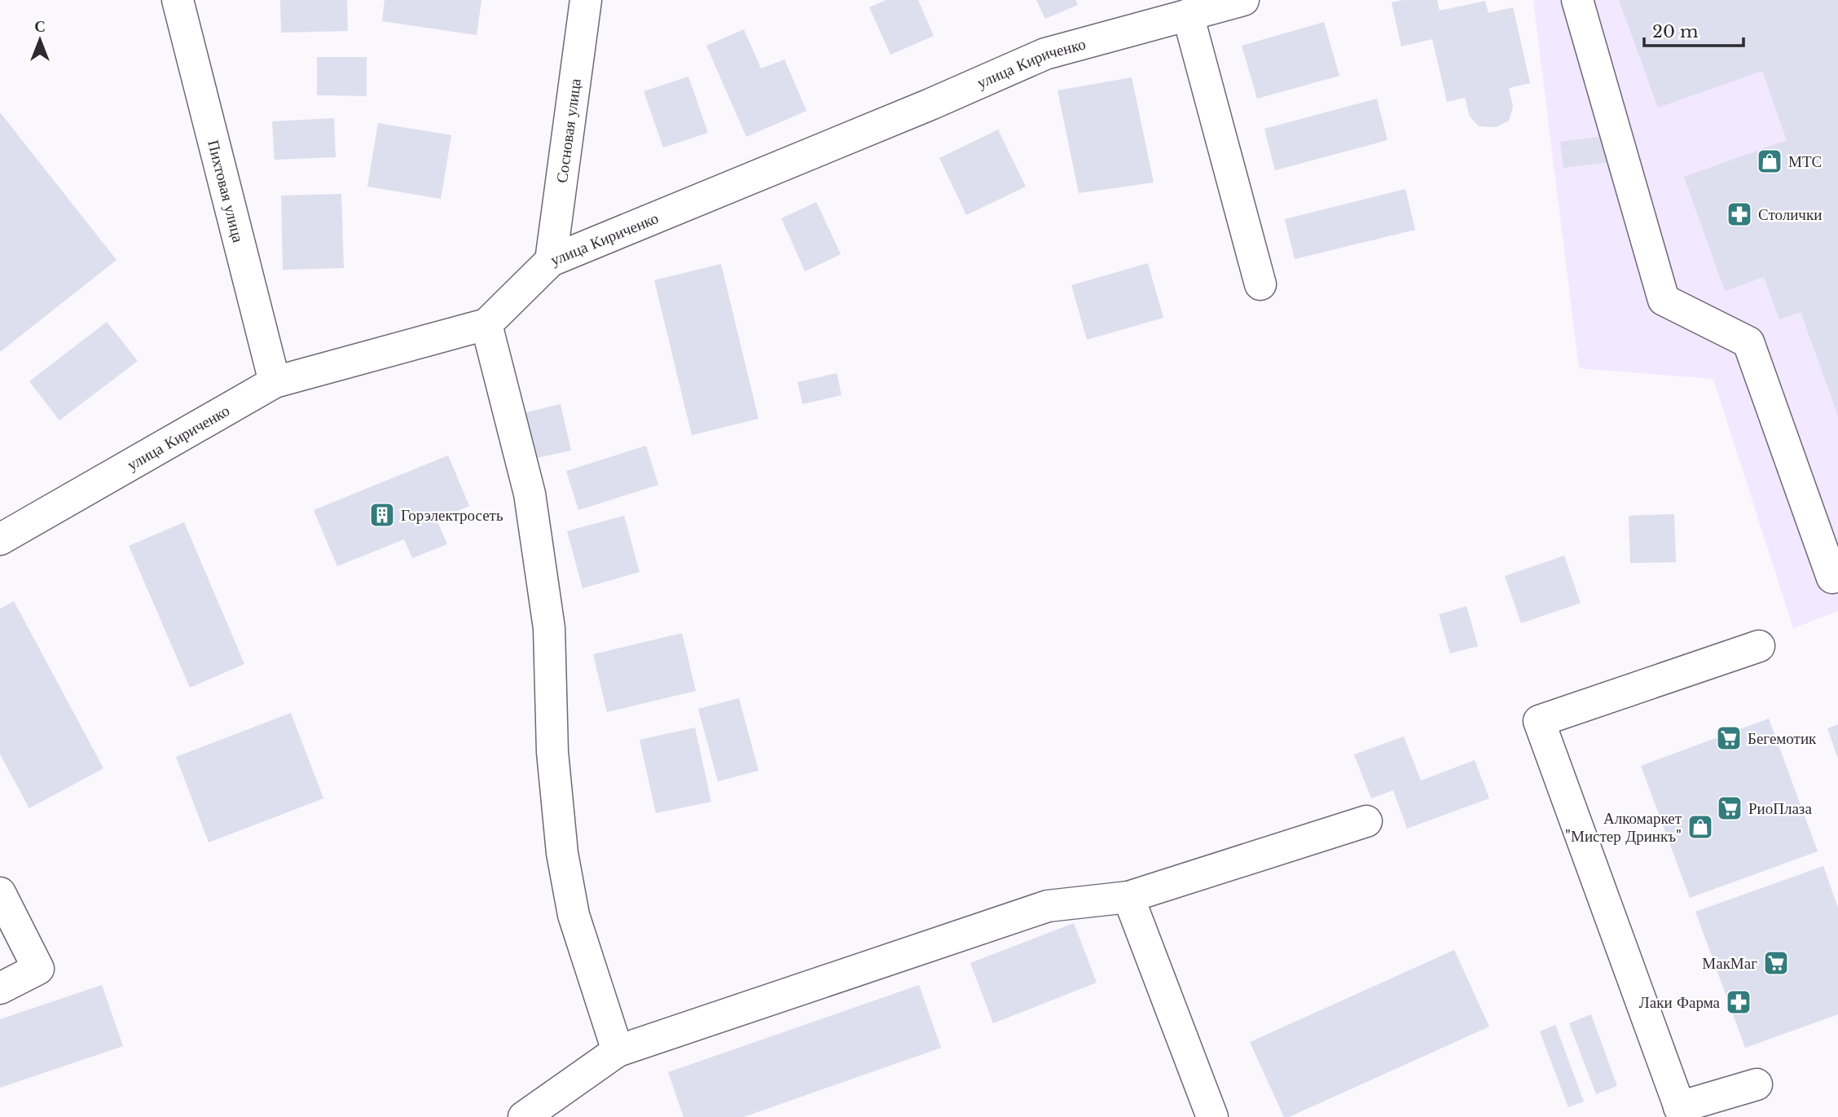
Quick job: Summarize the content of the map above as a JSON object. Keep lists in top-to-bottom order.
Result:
{
  "streets": {
    "street": ["улица Кириченко", "Сосновая улица", "Пихтовая улица"]
  },
  "crossings": [
    ["улица Кириченко", "Сосновая улица"],
    ["улица Кириченко", "Пихтовая улица"]
  ],
  "places": {
    "shop": ["МТС", "Алкомаркет \"Мистер Дринкъ\""],
    "pharmacy": ["Столички", "Лаки Фарма"],
    "building": ["Горэлектросеть"],
    "supermarket": ["Бегемотик", "РиоПлаза", "МакМаг"]
  },
  "scale_bar": "20 m",
  "north": "top"
}
